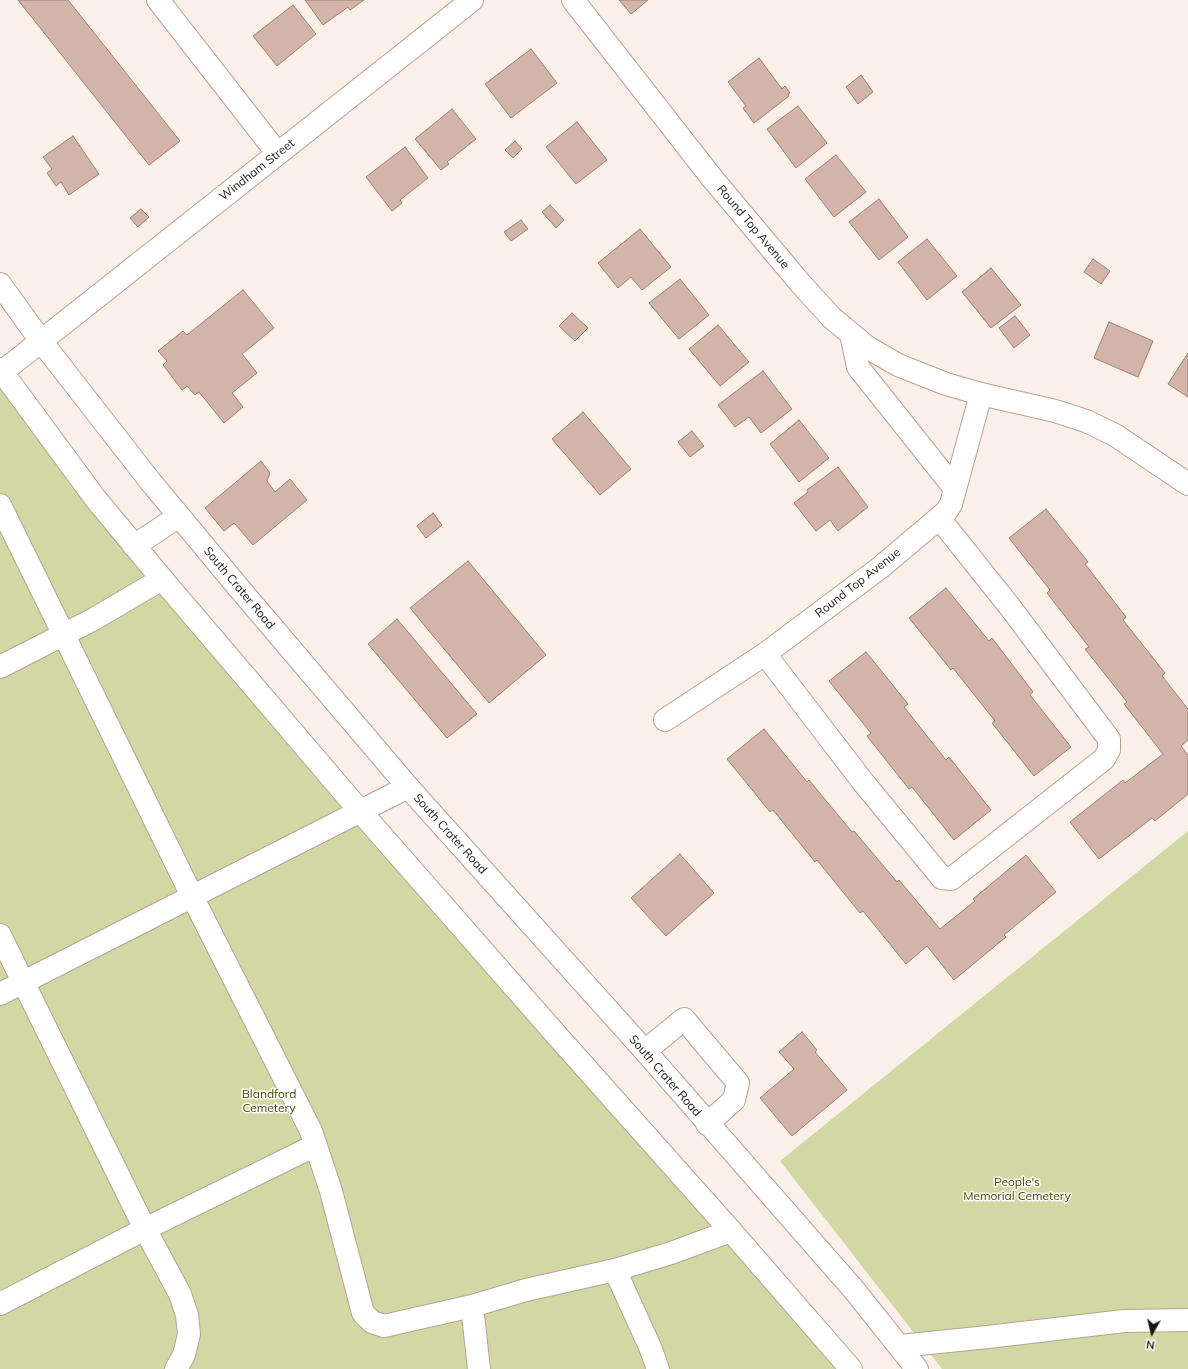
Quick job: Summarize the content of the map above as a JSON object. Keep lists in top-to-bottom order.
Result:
{
  "streets": {
    "main road": ["Windham Street", "Round Top Avenue", "South Crater Road"]
  },
  "crossings": [
    ["Windham Street", "South Crater Road"]
  ],
  "parks": ["Blandford Cemetery", "People's Memorial Cemetery"],
  "north": "bottom"
}
